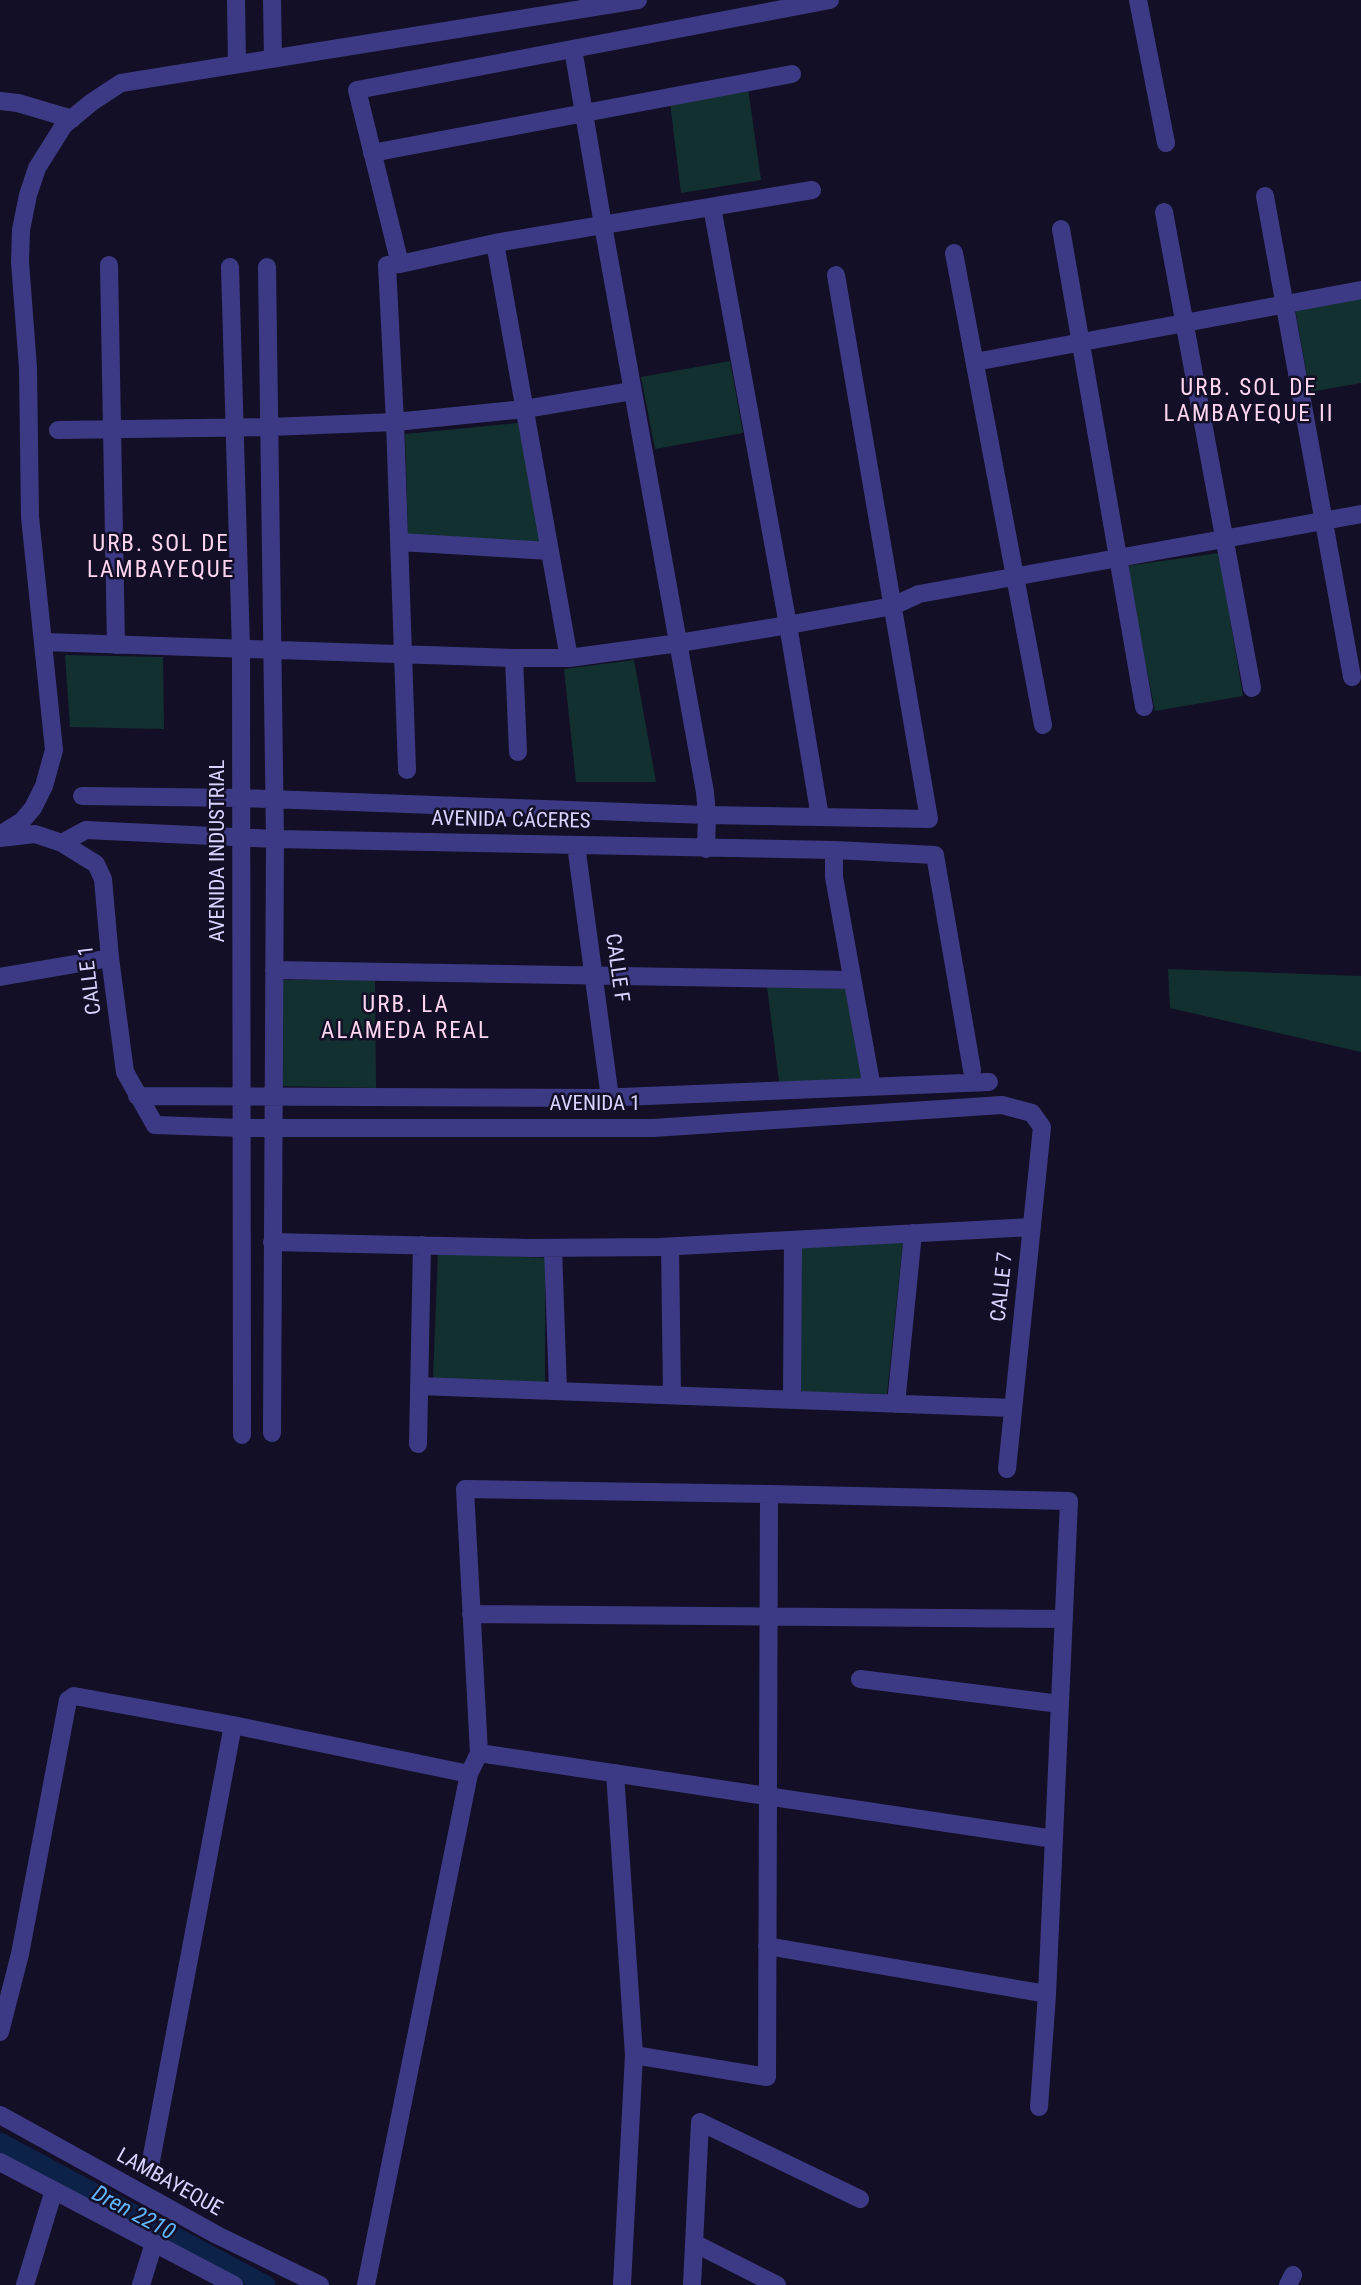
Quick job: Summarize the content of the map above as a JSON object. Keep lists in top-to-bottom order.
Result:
{
  "streets": {
    "street": [
      "AVENIDA CÁCERES",
      "AVENIDA INDUSTRIAL",
      "CALLE F",
      "CALLE 1",
      "AVENIDA 1",
      "CALLE 7",
      "LAMBAYEQUE"
    ]
  },
  "crossings": [
    ["AVENIDA CÁCERES", "AVENIDA INDUSTRIAL"],
    ["AVENIDA CÁCERES", "CALLE F"],
    ["AVENIDA CÁCERES", "CALLE 1"],
    ["AVENIDA INDUSTRIAL", "AVENIDA 1"],
    ["CALLE F", "AVENIDA 1"],
    ["CALLE 1", "AVENIDA 1"],
    ["AVENIDA 1", "CALLE 7"]
  ],
  "districts": ["URB. SOL DE LAMBAYEQUE II", "URB. SOL DE LAMBAYEQUE", "URB. LA ALAMEDA REAL"],
  "water": ["Dren 2210"]
}
